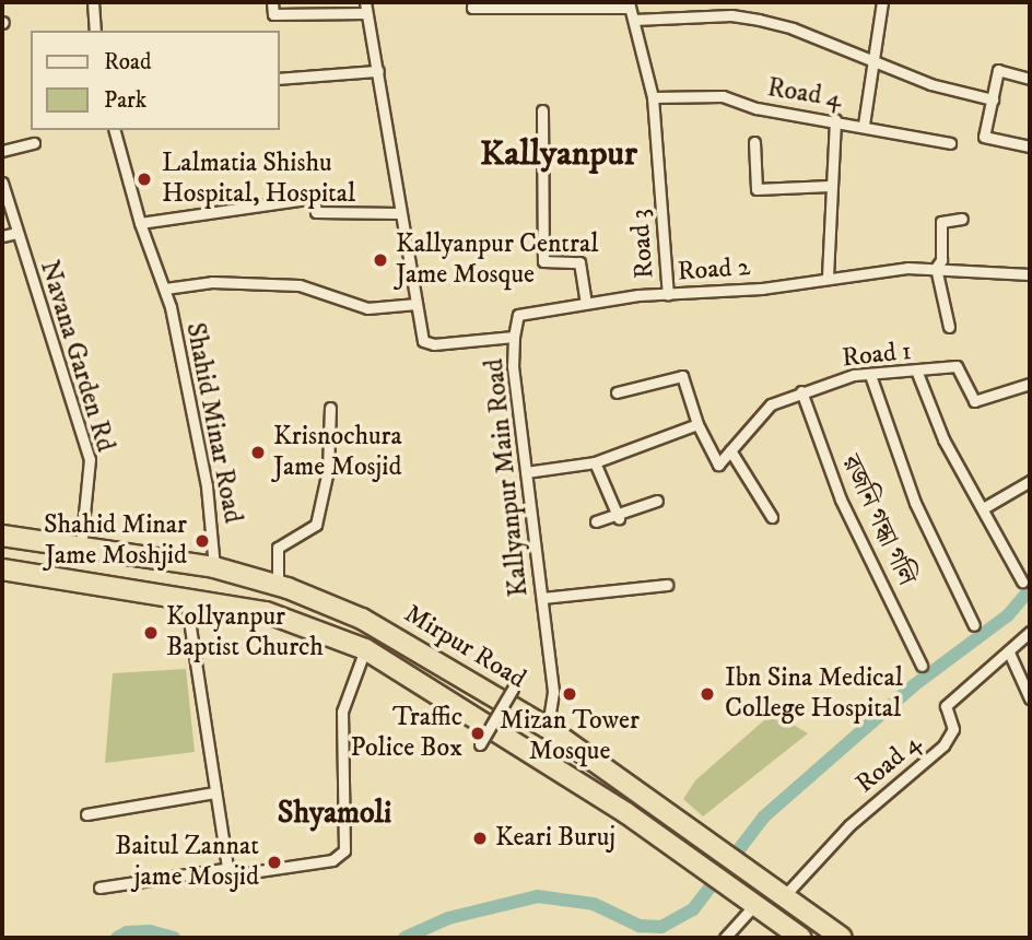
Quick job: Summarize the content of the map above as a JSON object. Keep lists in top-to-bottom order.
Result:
{
  "streets": {
    "highway": ["Mirpur Road"],
    "street": [
      "Road 4",
      "Road 3",
      "Road 2",
      "Road 1",
      "Navana Garden Rd",
      "Shahid Minar Road",
      "Kallyanpur Main Road",
      "রজনি গন্ধা গলি"
    ]
  },
  "crossings": [
    ["Road 4", "Road 3"],
    ["Road 4", "Mirpur Road"],
    ["Road 3", "Road 2"],
    ["Road 2", "Kallyanpur Main Road"],
    ["Road 1", "রজনি গন্ধা গলি"],
    ["Navana Garden Rd", "Mirpur Road"],
    ["Shahid Minar Road", "Kallyanpur Main Road"],
    ["Shahid Minar Road", "Mirpur Road"],
    ["Kallyanpur Main Road", "Mirpur Road"]
  ],
  "districts": ["Kallyanpur", "Shyamoli"],
  "places": [
    "Lalmatia Shishu Hospital, Hospital",
    "Kallyanpur Central Jame Mosque",
    "Krisnochura Jame Mosjid",
    "Shahid Minar Jame Moshjid",
    "Kollyanpur Baptist Church",
    "Mizan Tower Mosque",
    "Ibn Sina Medical College Hospital",
    "Traffic Police Box",
    "Keari Buruj",
    "Baitul Zannat jame Mosjid"
  ],
  "legend": ["Road", "Park"]
}
